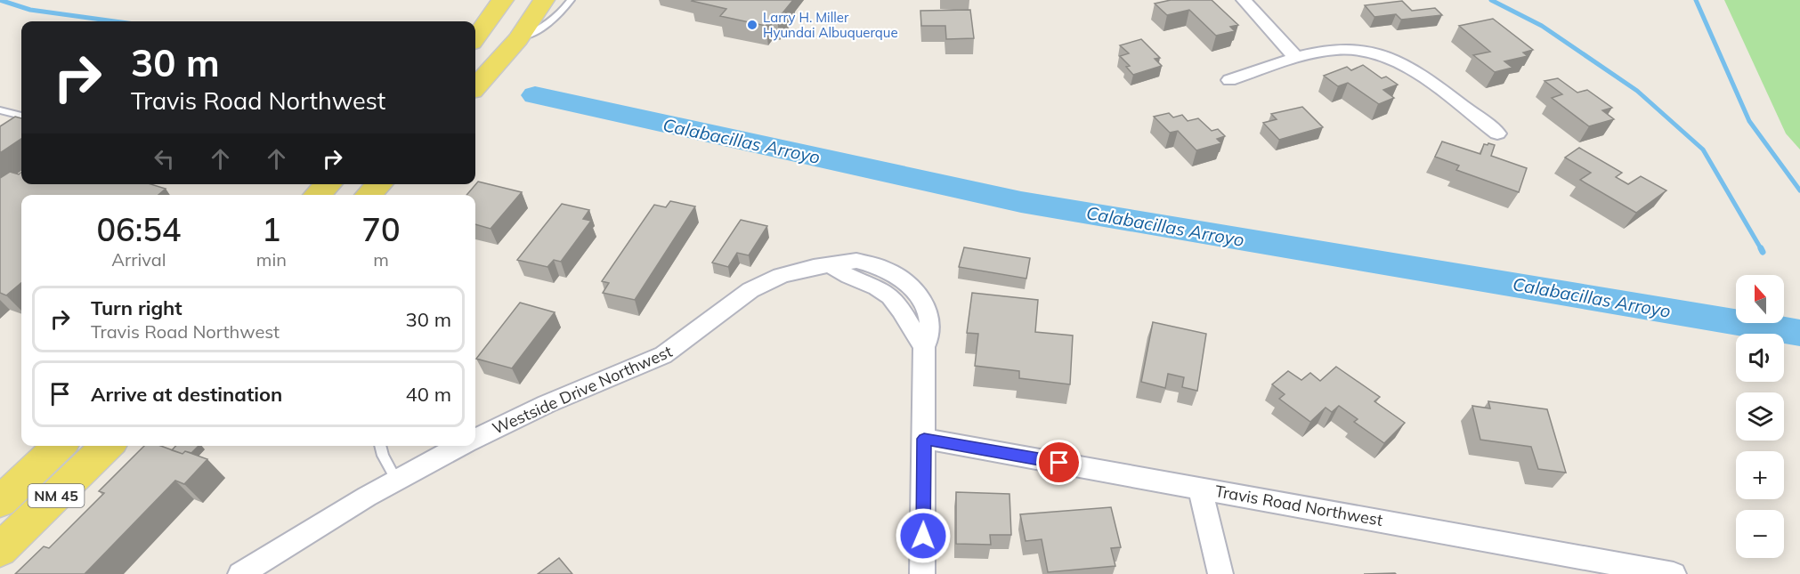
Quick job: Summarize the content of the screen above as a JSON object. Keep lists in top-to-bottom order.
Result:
{
  "streets": {
    "main road": ["NM 45"],
    "street": ["Westside Drive Northwest", "Travis Road Northwest"]
  },
  "water": ["Calabacillas Arroyo"],
  "places": ["Larry H. Miller Hyundai Albuquerque"],
  "north": "top",
  "page": {
    "turn": ["30 m", "Travis Road Northwest"],
    "eta": [
      "06:54",
      "Arrival",
      "1",
      "min",
      "70",
      "m"
    ],
    "map_buttons": ["+", "−"],
    "list": [
      {
        "name": "Turn right",
        "note": "Travis Road Northwest",
        "value": "30 m"
      },
      {
        "name": "Arrive at destination",
        "value": "40 m"
      }
    ]
  }
}
